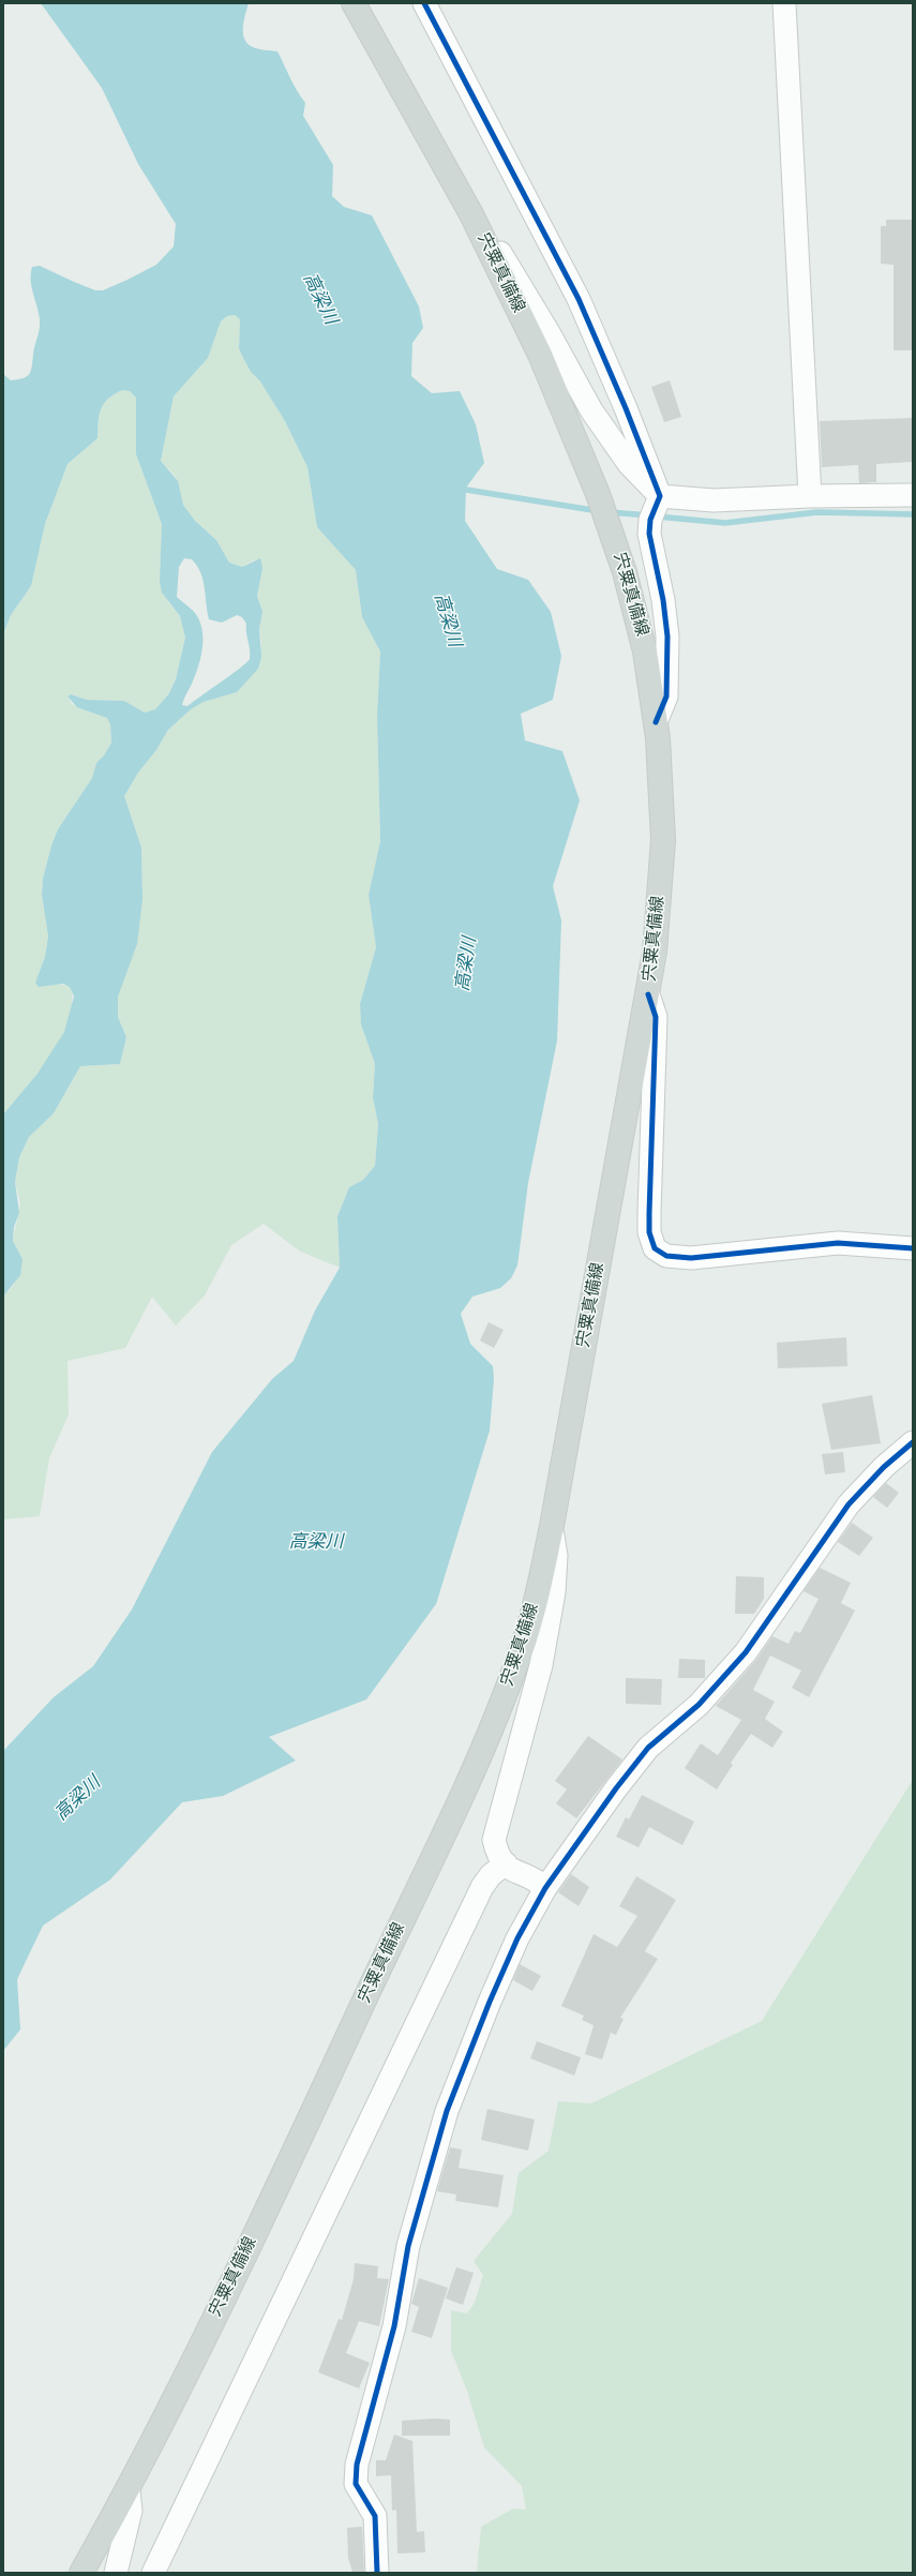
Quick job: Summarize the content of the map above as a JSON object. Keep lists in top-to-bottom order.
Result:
{
  "streets": {
    "main road": ["宍粟真備線"]
  },
  "water": ["高梁川"]
}
